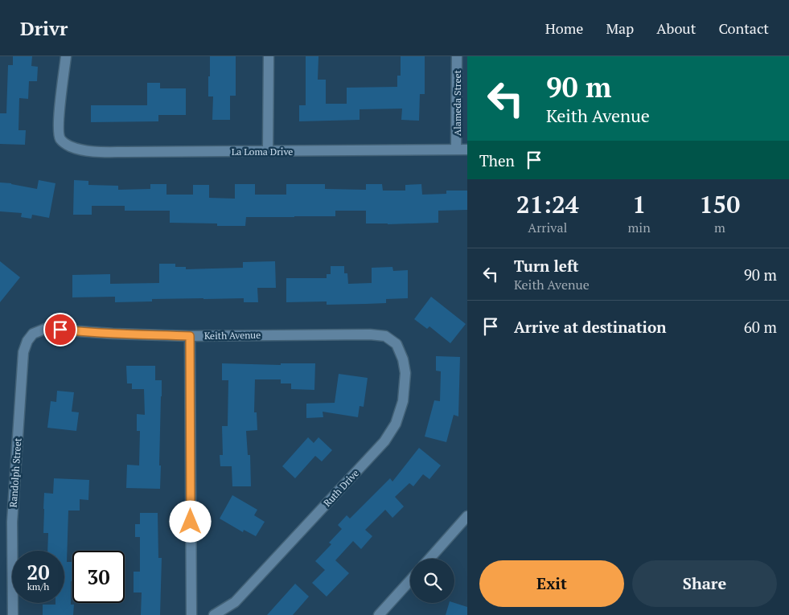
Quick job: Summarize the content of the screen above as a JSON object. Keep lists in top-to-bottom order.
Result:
{
  "streets": {
    "street": [
      "Alameda Street",
      "La Loma Drive",
      "Keith Avenue",
      "Randolph Street",
      "Ruth Drive"
    ]
  },
  "crossings": [
    ["Alameda Street", "La Loma Drive"],
    ["Keith Avenue", "Randolph Street"],
    ["Keith Avenue", "Ruth Drive"]
  ],
  "page": {
    "header": "Drivr",
    "nav": [
      "Home",
      "Map",
      "About",
      "Contact"
    ],
    "turn": ["90 m", "Keith Avenue"],
    "then": "Then",
    "eta": [
      "21:24",
      "Arrival",
      "1",
      "min",
      "150",
      "m"
    ],
    "list": [
      {
        "name": "Turn left",
        "note": "Keith Avenue",
        "value": "90 m"
      },
      {
        "name": "Arrive at destination",
        "value": "60 m"
      }
    ],
    "speed": "20 km/h",
    "limit": "30",
    "buttons": ["Exit", "Share"]
  }
}
